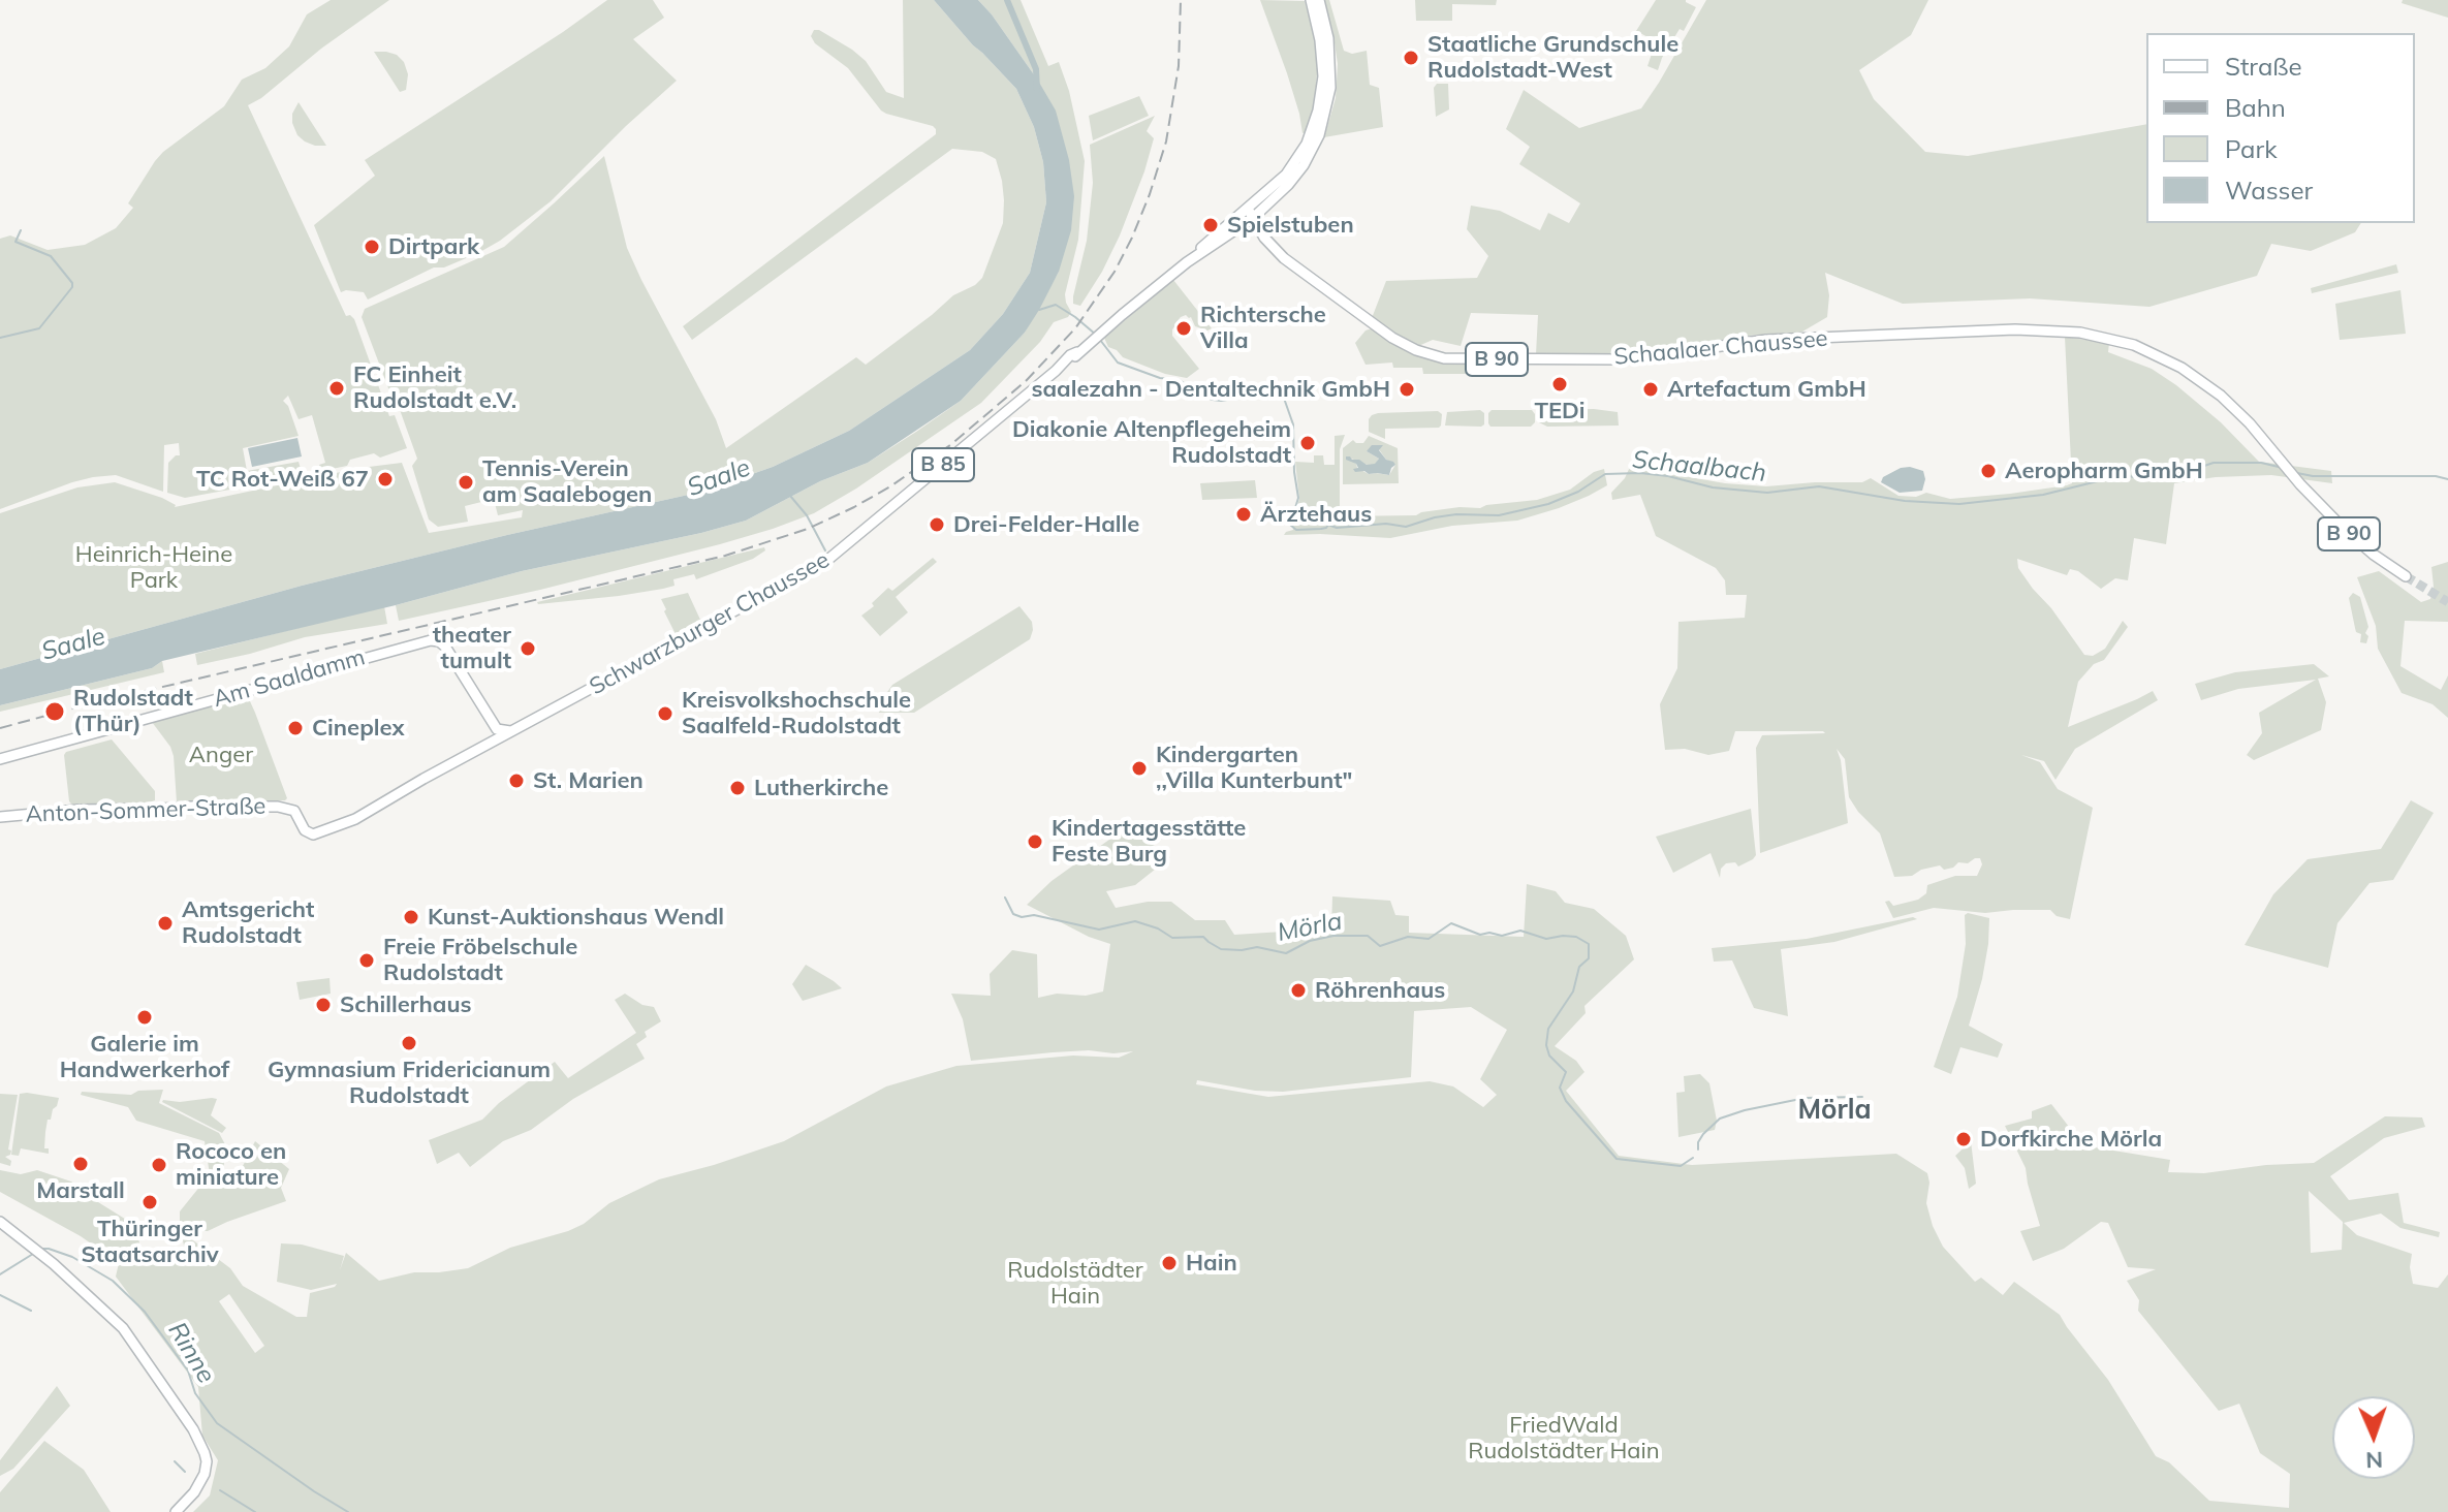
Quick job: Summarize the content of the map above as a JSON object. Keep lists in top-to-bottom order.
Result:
{
  "streets": {
    "main road": [
      "Schaalaer Chaussee",
      "B 90",
      "B 85",
      "Schwarzburger Chaussee",
      "Am Saaldamm",
      "Anton-Sommer-Straße"
    ]
  },
  "crossings": [
    ["Schaalaer Chaussee", "B 85"],
    ["Schaalaer Chaussee", "Schwarzburger Chaussee"],
    ["B 85", "Schwarzburger Chaussee"],
    ["Schwarzburger Chaussee", "Anton-Sommer-Straße"]
  ],
  "districts": ["Mörla"],
  "water": [
    "Schaalbach",
    "Saale",
    "Mörla",
    "Rinne"
  ],
  "parks": [
    "Heinrich-Heine Park",
    "Anger",
    "Rudolstädter Hain",
    "FriedWald Rudolstädter Hain"
  ],
  "places": [
    "Staatliche Grundschule Rudolstadt-West",
    "Spielstuben",
    "Dirtpark",
    "Richtersche Villa",
    "TEDi",
    "FC Einheit Rudolstadt e.V.",
    "saalezahn - Dentaltechnik GmbH",
    "Artefactum GmbH",
    "Diakonie Altenpflegeheim Rudolstadt",
    "Aeropharm GmbH",
    "TC Rot-Weiß 67",
    "Tennis-Verein am Saalebogen",
    "Ärztehaus",
    "Drei-Felder-Halle",
    "theater tumult",
    "Rudolstadt (Thür)",
    "Kreisvolkshochschule Saalfeld-Rudolstadt",
    "Cineplex",
    "Kindergarten ,,Villa Kunterbunt\"",
    "St. Marien",
    "Lutherkirche",
    "Kindertagesstätte Feste Burg",
    "Kunst-Auktionshaus Wendl",
    "Amtsgericht Rudolstadt",
    "Freie Fröbelschule Rudolstadt",
    "Röhrenhaus",
    "Schillerhaus",
    "Galerie im Handwerkerhof",
    "Gymnasium Fridericianum Rudolstadt",
    "Dorfkirche Mörla",
    "Marstall",
    "Rococo en miniature",
    "Thüringer Staatsarchiv",
    "Hain"
  ],
  "legend": [
    "Straße",
    "Bahn",
    "Park",
    "Wasser"
  ],
  "north": "bottom"
}
